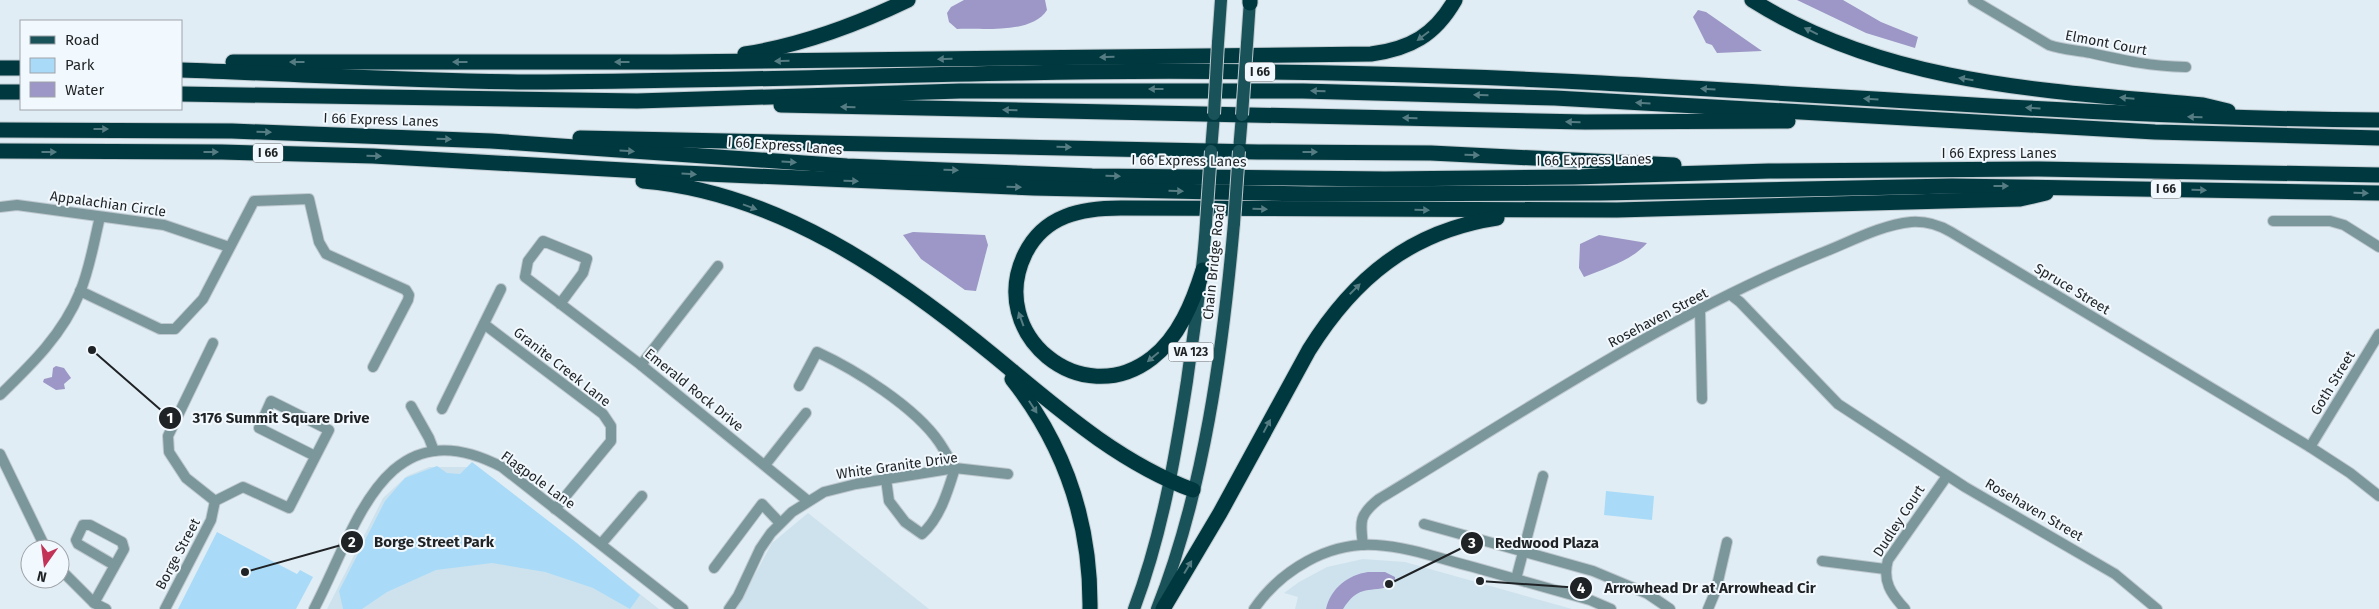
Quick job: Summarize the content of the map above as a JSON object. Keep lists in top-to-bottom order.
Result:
{
  "streets": {
    "highway": ["I 66", "I 66 Express Lanes"],
    "main road": ["Chain Bridge Road", "VA 123"],
    "street": [
      "Elmont Court",
      "Appalachian Circle",
      "Spruce Street",
      "Rosehaven Street",
      "Granite Creek Lane",
      "Goth Street",
      "Emerald Rock Drive",
      "White Granite Drive",
      "Flagpole Lane",
      "Dudley Court",
      "Borge Street"
    ]
  },
  "crossings": [
    ["Spruce Street", "Rosehaven Street"],
    ["Spruce Street", "Goth Street"],
    ["Rosehaven Street", "Dudley Court"],
    ["Granite Creek Lane", "Flagpole Lane"],
    ["Emerald Rock Drive", "White Granite Drive"]
  ],
  "places": [
    "3176 Summit Square Drive",
    "Borge Street Park",
    "Arrowhead Dr at Arrowhead Cir",
    "Redwood Plaza"
  ],
  "legend": ["Road", "Park", "Water"],
  "north": "bottom"
}
